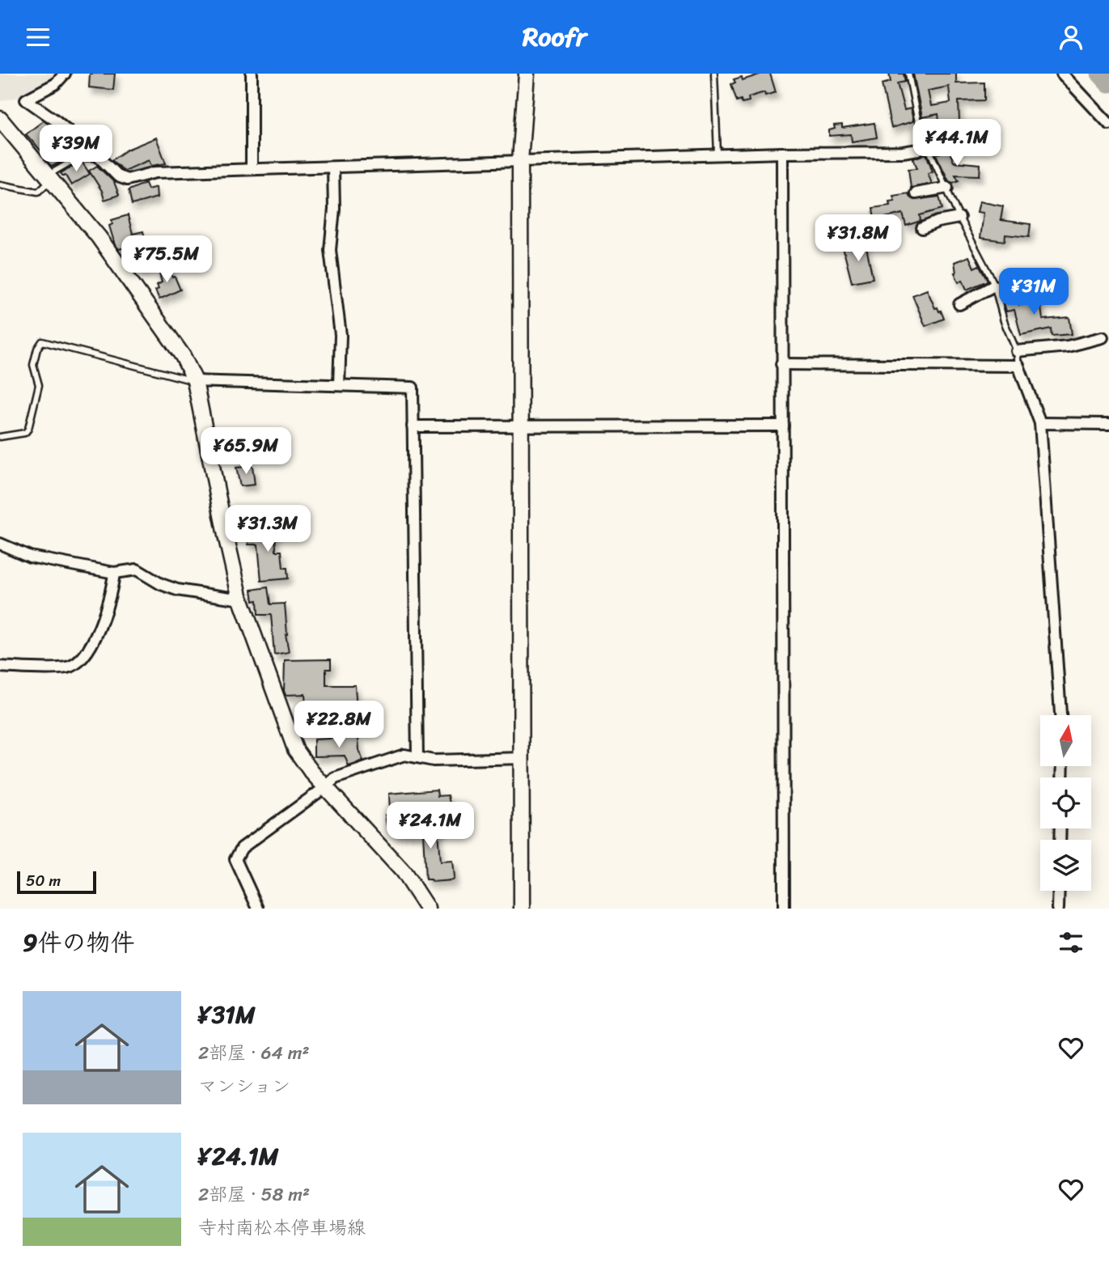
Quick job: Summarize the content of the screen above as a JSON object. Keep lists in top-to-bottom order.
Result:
{
  "scale_bar": "50 m",
  "north": "top",
  "page": {
    "header": "Roofr",
    "price": [
      "¥44.1M",
      "¥39M",
      "¥31.8M",
      "¥75.5M",
      "¥31M",
      "¥65.9M",
      "¥31.3M",
      "¥22.8M",
      "¥24.1M"
    ],
    "scale": "50 m",
    "heading": "9件の物件",
    "list": [
      {
        "name": "¥31M",
        "note": "2部屋 · 64 m² · マンション"
      },
      {
        "name": "¥24.1M",
        "note": "2部屋 · 58 m² · 寺村南松本停車場線"
      }
    ]
  }
}
